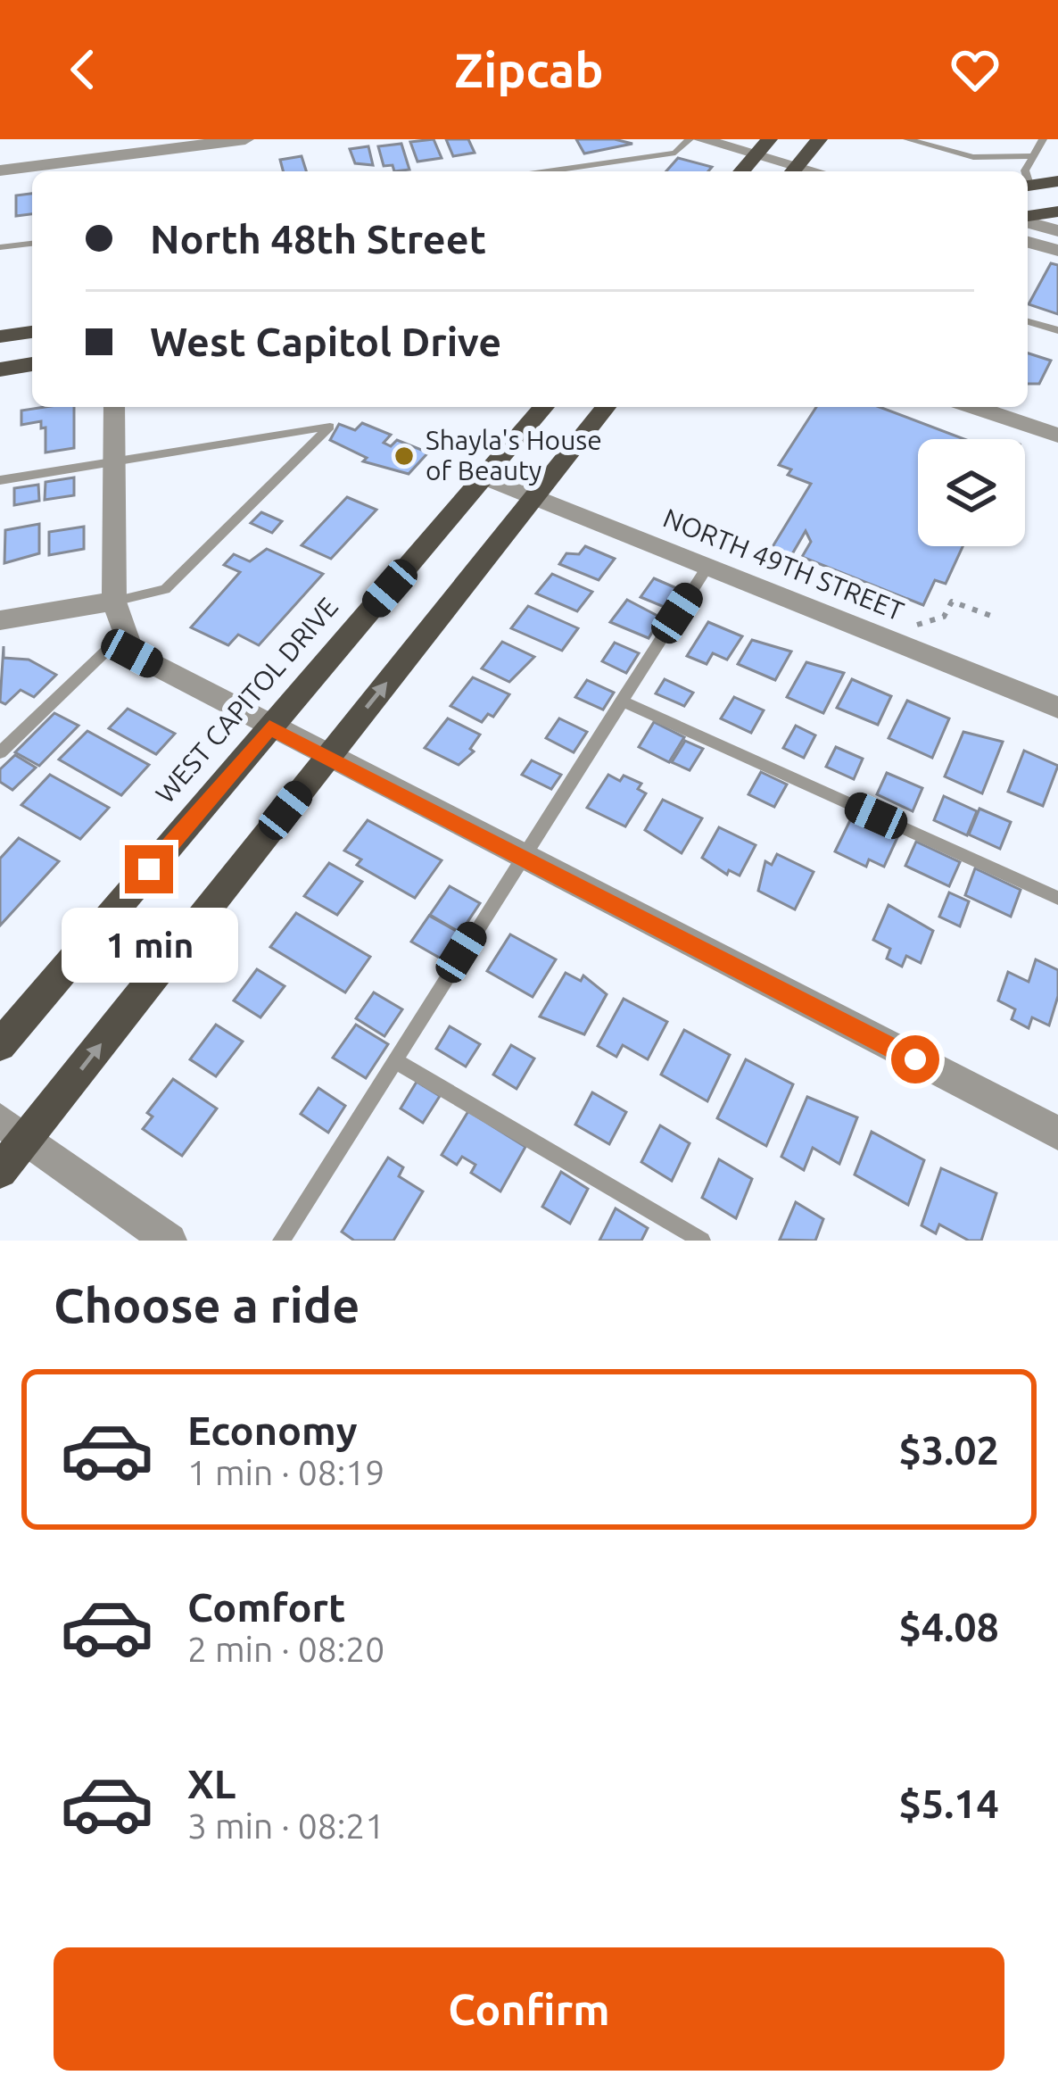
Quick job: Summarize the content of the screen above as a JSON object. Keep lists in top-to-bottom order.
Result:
{
  "streets": {
    "main road": ["WEST CAPITOL DRIVE"],
    "street": ["NORTH 49TH STREET"]
  },
  "crossings": [
    ["NORTH 49TH STREET", "WEST CAPITOL DRIVE"]
  ],
  "places": ["Shayla's House of Beauty"],
  "page": {
    "header": "Zipcab",
    "banner": ["North 48th Street", "West Capitol Drive"],
    "bubble": "1 min",
    "heading": "Choose a ride",
    "list": [
      {
        "name": "Economy",
        "note": "1 min · 08:19",
        "value": "$3.02"
      },
      {
        "name": "Comfort",
        "note": "2 min · 08:20",
        "value": "$4.08"
      },
      {
        "name": "XL",
        "note": "3 min · 08:21",
        "value": "$5.14"
      }
    ],
    "buttons": "Confirm"
  }
}
